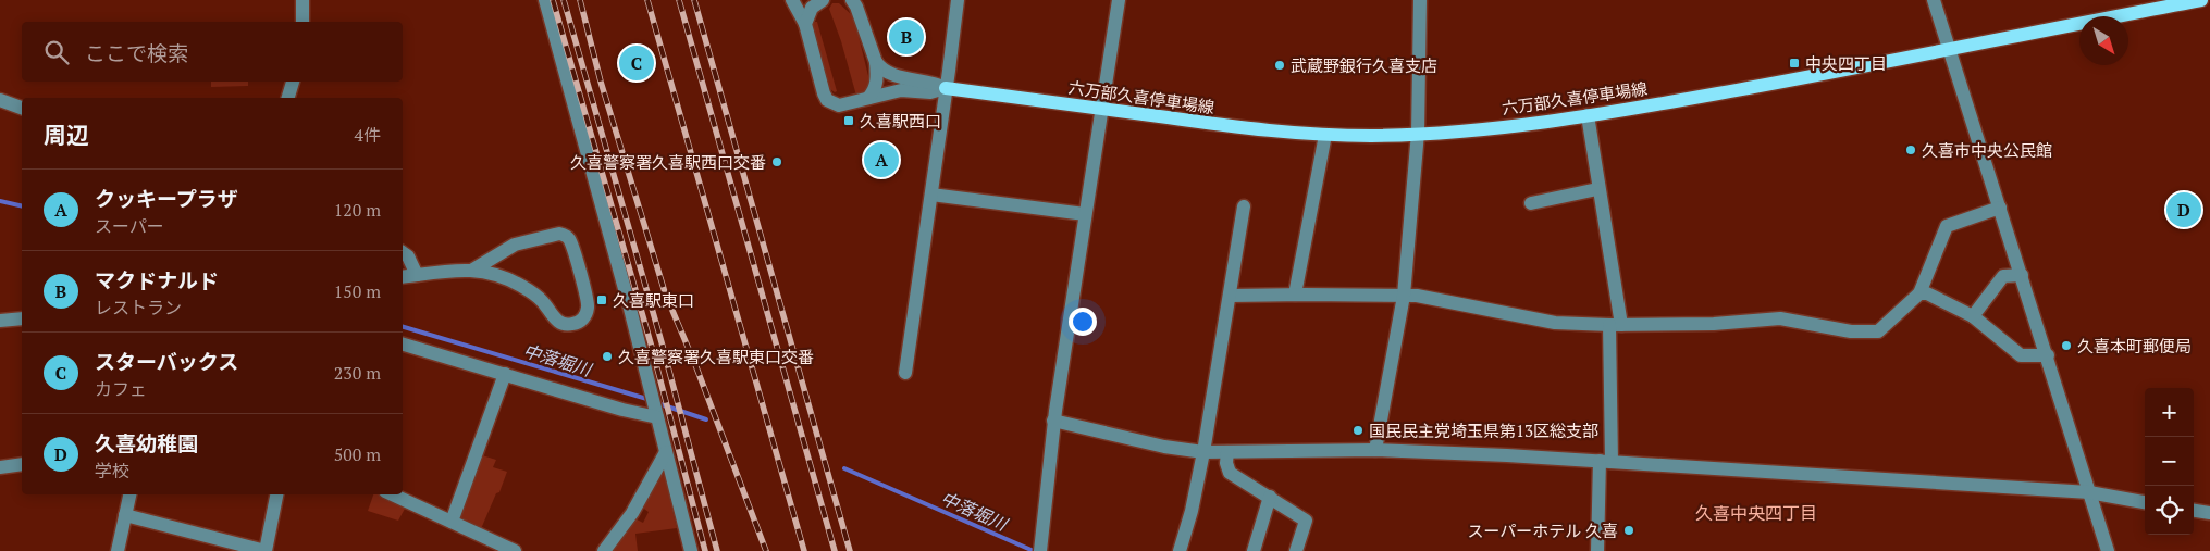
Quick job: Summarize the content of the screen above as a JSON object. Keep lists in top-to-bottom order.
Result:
{
  "streets": {
    "main road": ["六万部久喜停車場線"]
  },
  "districts": ["久喜中央四丁目"],
  "water": ["中落堀川"],
  "places": {
    "transit": ["中央四丁目", "久喜駅西口", "久喜駅東口"],
    "other": [
      "武蔵野銀行久喜支店",
      "久喜市中央公民館",
      "久喜警察署久喜駅西口交番",
      "久喜本町郵便局",
      "久喜警察署久喜駅東口交番",
      "国民民主党埼玉県第13区総支部",
      "スーパーホテル 久喜"
    ]
  },
  "north": "bottom right",
  "page": {
    "pins": [
      "B",
      "C",
      "A",
      "D"
    ],
    "search": "ここで検索",
    "heading": ["周辺", "4件"],
    "list": [
      {
        "mark": "A",
        "name": "クッキープラザ",
        "note": "スーパー",
        "value": "120 m"
      },
      {
        "mark": "B",
        "name": "マクドナルド",
        "note": "レストラン",
        "value": "150 m"
      },
      {
        "mark": "C",
        "name": "スターバックス",
        "note": "カフェ",
        "value": "230 m"
      },
      {
        "mark": "D",
        "name": "久喜幼稚園",
        "note": "学校",
        "value": "500 m"
      }
    ],
    "map_buttons": ["+", "−"]
  }
}
